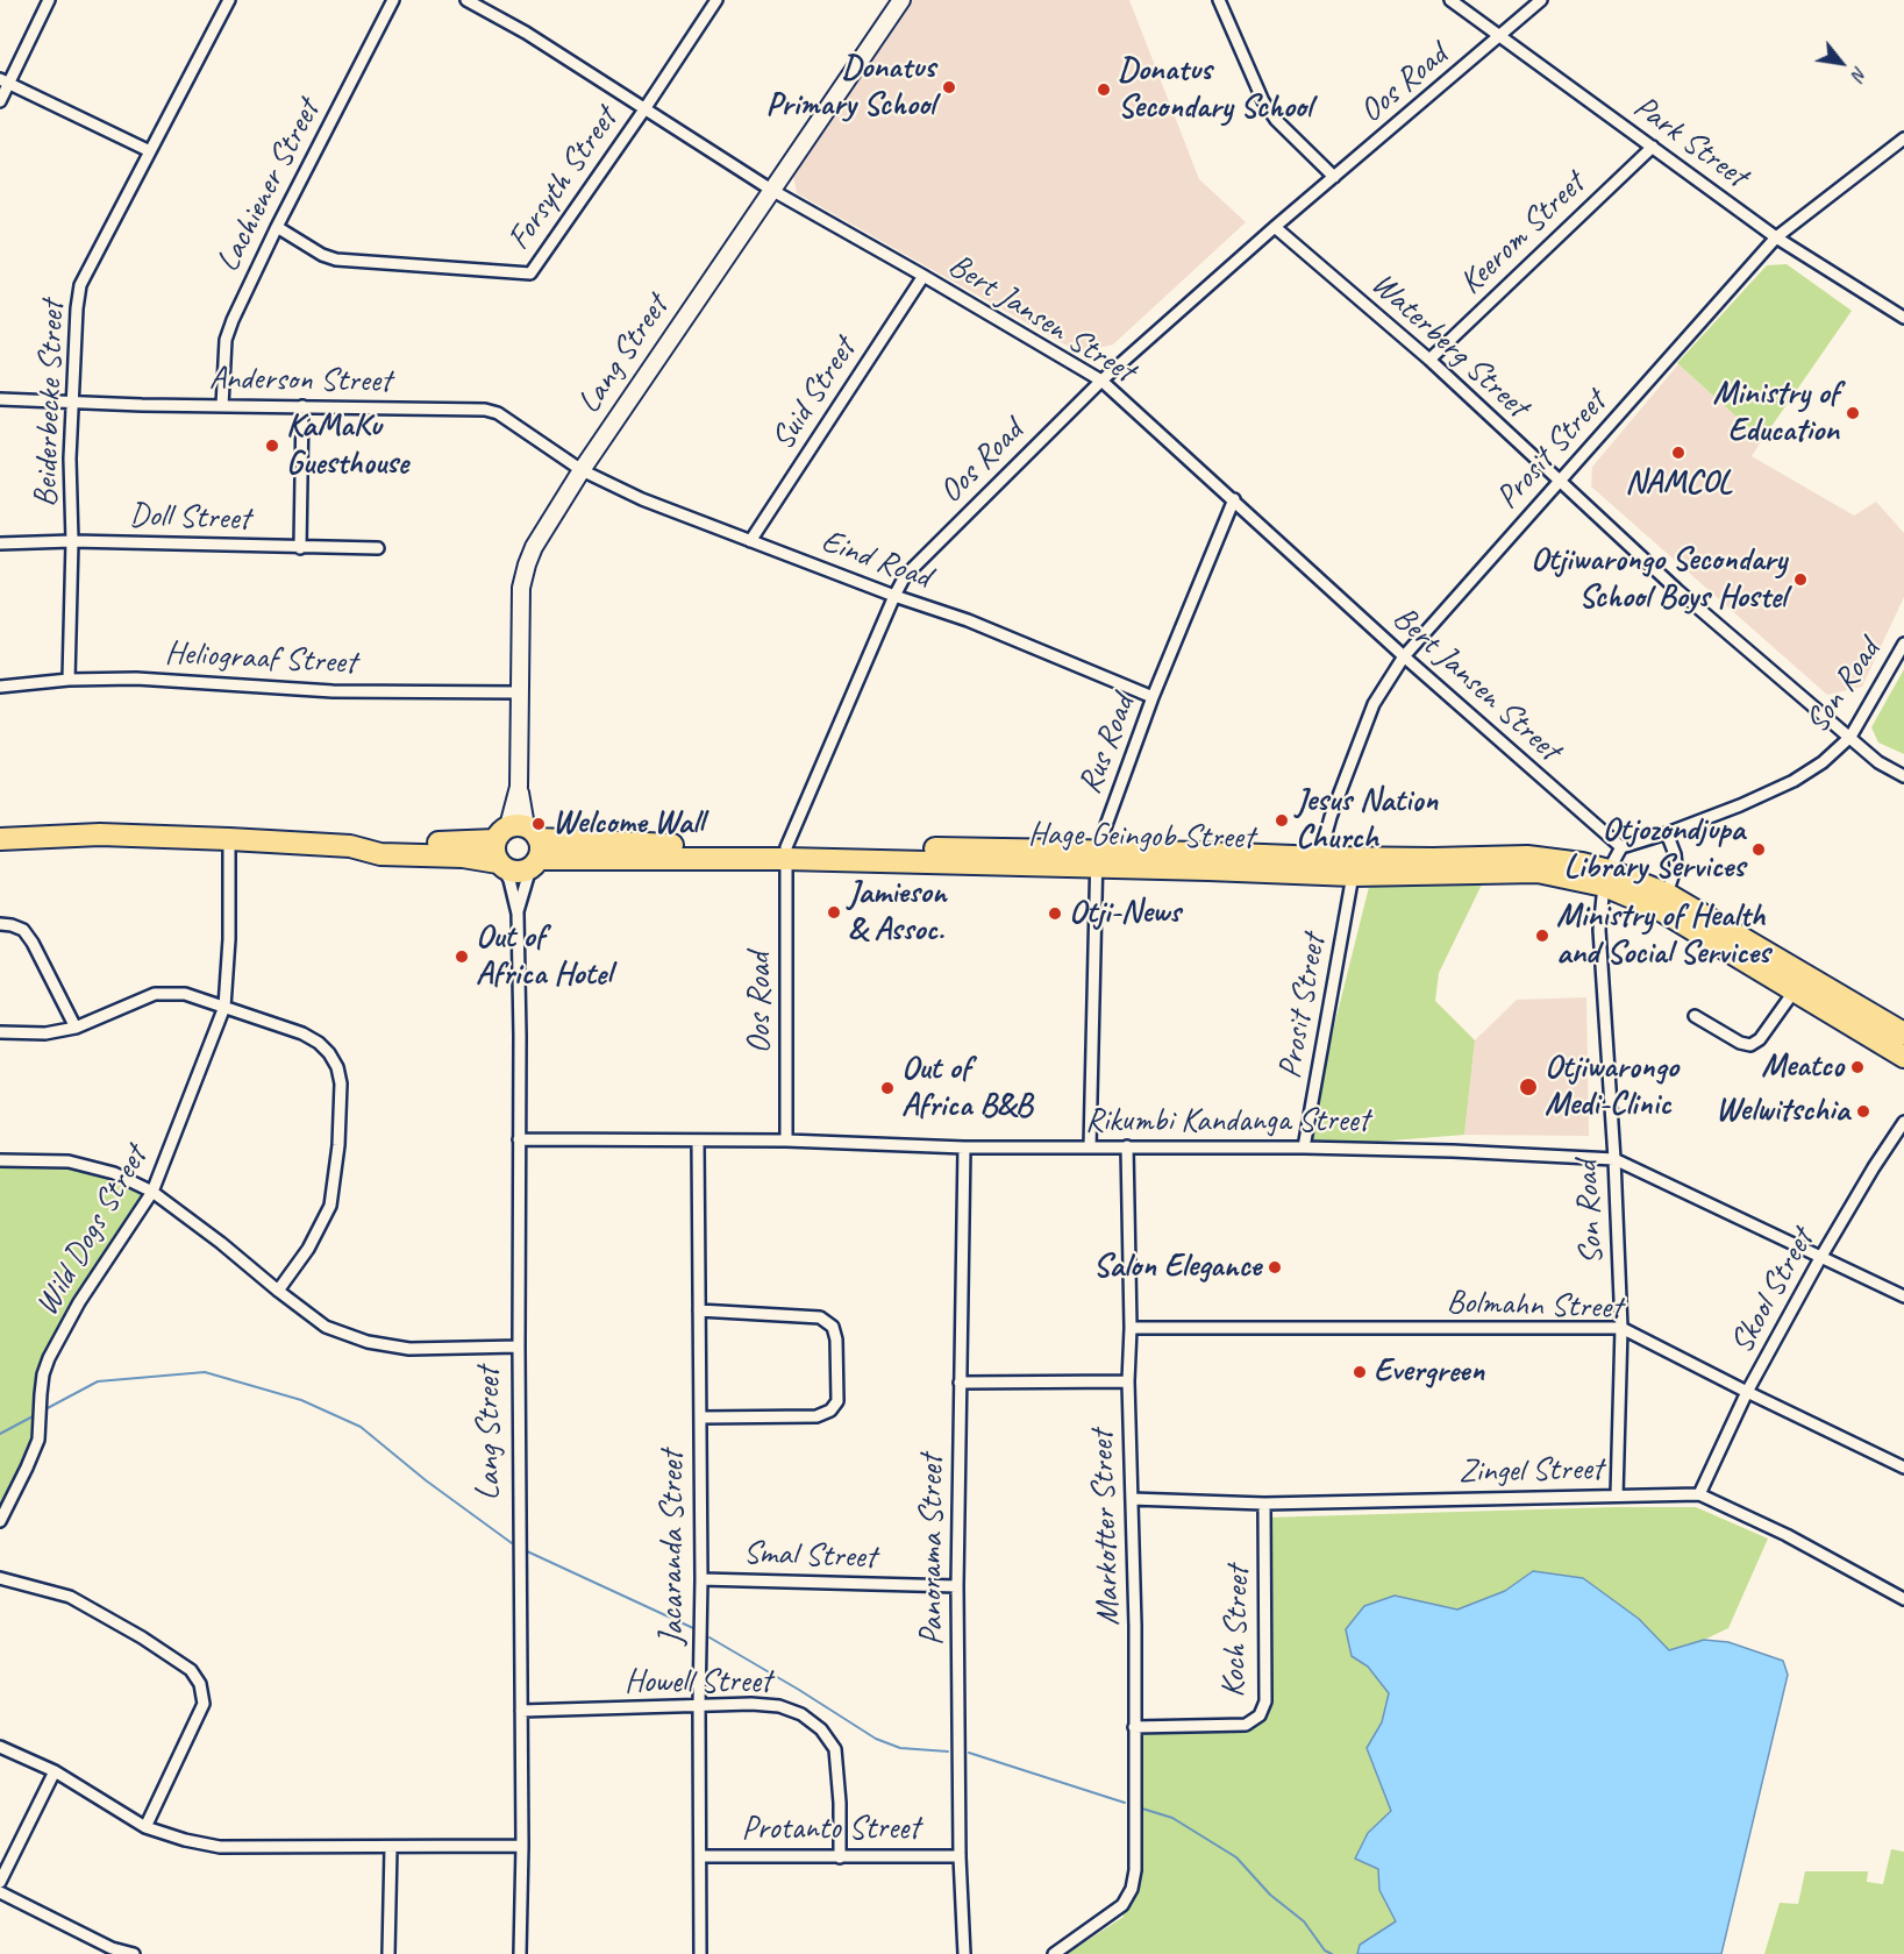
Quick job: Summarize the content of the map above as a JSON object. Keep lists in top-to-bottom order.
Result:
{
  "streets": {
    "highway": ["Hage Geingob Street"],
    "street": [
      "Oos Road",
      "Park Street",
      "Forsyth Street",
      "Lachiener Street",
      "Keerom Street",
      "Bert Jansen Street",
      "Waterberg Street",
      "Lang Street",
      "Anderson Street",
      "Suid Street",
      "Beiderbecke Street",
      "Prosit Street",
      "Doll Street",
      "Eind Road",
      "Heliograaf Street",
      "Son Road",
      "Rus Road",
      "Rikumbi Kandanga Street",
      "Wild Dogs Street",
      "Skool Street",
      "Bolmahn Street",
      "Zingel Street",
      "Markotter Street",
      "Jacaranda Street",
      "Panorama Street",
      "Smal Street",
      "Koch Street",
      "Howell Street",
      "Protanto Street"
    ]
  },
  "crossings": [
    ["Oos Road", "Park Street"],
    ["Oos Road", "Bert Jansen Street"],
    ["Oos Road", "Waterberg Street"],
    ["Oos Road", "Eind Road"],
    ["Oos Road", "Hage Geingob Street"],
    ["Oos Road", "Rikumbi Kandanga Street"],
    ["Park Street", "Keerom Street"],
    ["Park Street", "Prosit Street"],
    ["Forsyth Street", "Lachiener Street"],
    ["Forsyth Street", "Bert Jansen Street"],
    ["Lachiener Street", "Anderson Street"],
    ["Keerom Street", "Waterberg Street"],
    ["Bert Jansen Street", "Lang Street"],
    ["Bert Jansen Street", "Suid Street"],
    ["Bert Jansen Street", "Prosit Street"],
    ["Bert Jansen Street", "Son Road"],
    ["Bert Jansen Street", "Rus Road"],
    ["Waterberg Street", "Prosit Street"],
    ["Waterberg Street", "Son Road"],
    ["Lang Street", "Anderson Street"],
    ["Lang Street", "Eind Road"],
    ["Lang Street", "Heliograaf Street"],
    ["Lang Street", "Hage Geingob Street"],
    ["Lang Street", "Rikumbi Kandanga Street"],
    ["Lang Street", "Howell Street"],
    ["Anderson Street", "Beiderbecke Street"],
    ["Anderson Street", "Eind Road"],
    ["Suid Street", "Eind Road"],
    ["Beiderbecke Street", "Doll Street"],
    ["Beiderbecke Street", "Heliograaf Street"],
    ["Prosit Street", "Hage Geingob Street"],
    ["Prosit Street", "Rikumbi Kandanga Street"],
    ["Eind Road", "Rus Road"],
    ["Son Road", "Hage Geingob Street"],
    ["Son Road", "Rikumbi Kandanga Street"],
    ["Son Road", "Bolmahn Street"],
    ["Son Road", "Zingel Street"],
    ["Rus Road", "Hage Geingob Street"],
    ["Rus Road", "Rikumbi Kandanga Street"],
    ["Rikumbi Kandanga Street", "Skool Street"],
    ["Rikumbi Kandanga Street", "Markotter Street"],
    ["Rikumbi Kandanga Street", "Jacaranda Street"],
    ["Rikumbi Kandanga Street", "Panorama Street"],
    ["Skool Street", "Bolmahn Street"],
    ["Skool Street", "Zingel Street"],
    ["Bolmahn Street", "Markotter Street"],
    ["Zingel Street", "Markotter Street"],
    ["Zingel Street", "Koch Street"],
    ["Markotter Street", "Koch Street"],
    ["Jacaranda Street", "Smal Street"],
    ["Jacaranda Street", "Howell Street"],
    ["Jacaranda Street", "Protanto Street"],
    ["Panorama Street", "Smal Street"],
    ["Panorama Street", "Protanto Street"],
    ["Howell Street", "Protanto Street"]
  ],
  "places": [
    "Donatus Primary School",
    "Donatus Secondary School",
    "Ministry of Education",
    "KaMaKu Guesthouse",
    "NAMCOL",
    "Otjiwarongo Secondary School Boys Hostel",
    "Jesus Nation Church",
    "Welcome Wall",
    "Otjozondjupa Library Services",
    "Jamieson & Assoc.",
    "Otji-News",
    "Ministry of Health and Social Services",
    "Out of Africa Hotel",
    "Meatco",
    "Otjiwarongo Medi-Clinic",
    "Out of Africa B&B",
    "Welwitschia",
    "Salon Elegance",
    "Evergreen"
  ],
  "north": "bottom right"
}
